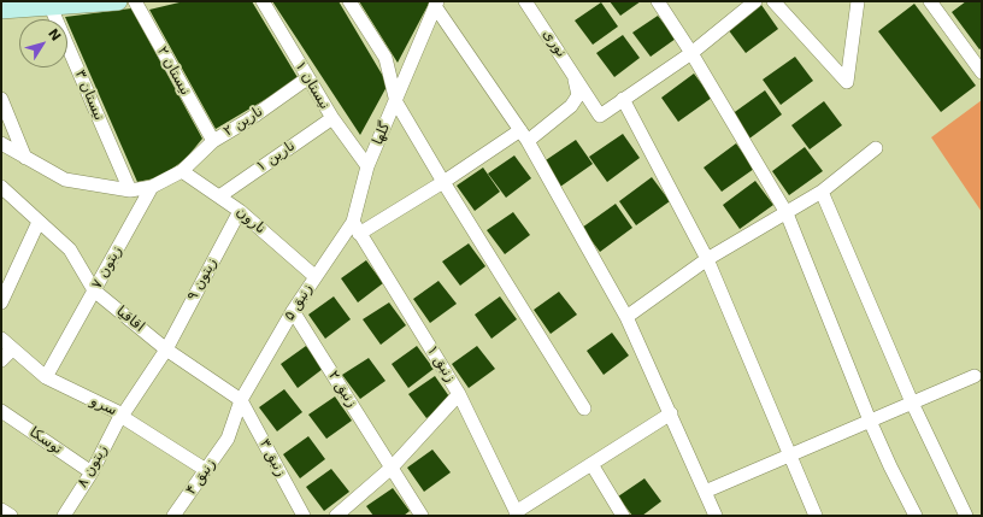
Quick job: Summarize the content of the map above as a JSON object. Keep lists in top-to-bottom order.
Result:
{
  "streets": {
    "street": [
      "نوری",
      "نیستان ۲",
      "نیستان ۱",
      "نیستان ۳",
      "نارین ۲",
      "گلها",
      "نارین ۱",
      "نارون",
      "زیتون ۷",
      "زیتون ۹",
      "زنبق ۵",
      "اقاقیا",
      "زنبق ۱",
      "زنبق ۲",
      "سرو",
      "توسکا",
      "زنبق ۳",
      "زیتون ۸",
      "زنبق ۴"
    ]
  },
  "crossings": [
    ["نیستان ۲", "نارین ۲"],
    ["نیستان ۱", "نارین ۲"],
    ["نیستان ۱", "گلها"],
    ["نیستان ۱", "نارین ۱"],
    ["نیستان ۱", "زنبق ۵"],
    ["نارین ۲", "نارون"],
    ["گلها", "زنبق ۵"],
    ["نارین ۱", "نارون"],
    ["نارون", "زیتون ۹"],
    ["نارون", "زنبق ۵"],
    ["زیتون ۷", "اقاقیا"],
    ["زیتون ۷", "سرو"],
    ["زیتون ۹", "اقاقیا"],
    ["زنبق ۵", "اقاقیا"],
    ["زنبق ۵", "زنبق ۱"],
    ["زنبق ۵", "زنبق ۲"],
    ["زنبق ۵", "زنبق ۳"],
    ["زنبق ۵", "زنبق ۴"],
    ["اقاقیا", "زنبق ۳"],
    ["سرو", "زیتون ۸"],
    ["سرو", "زنبق ۴"],
    ["توسکا", "زیتون ۸"]
  ],
  "north": "top right"
}
